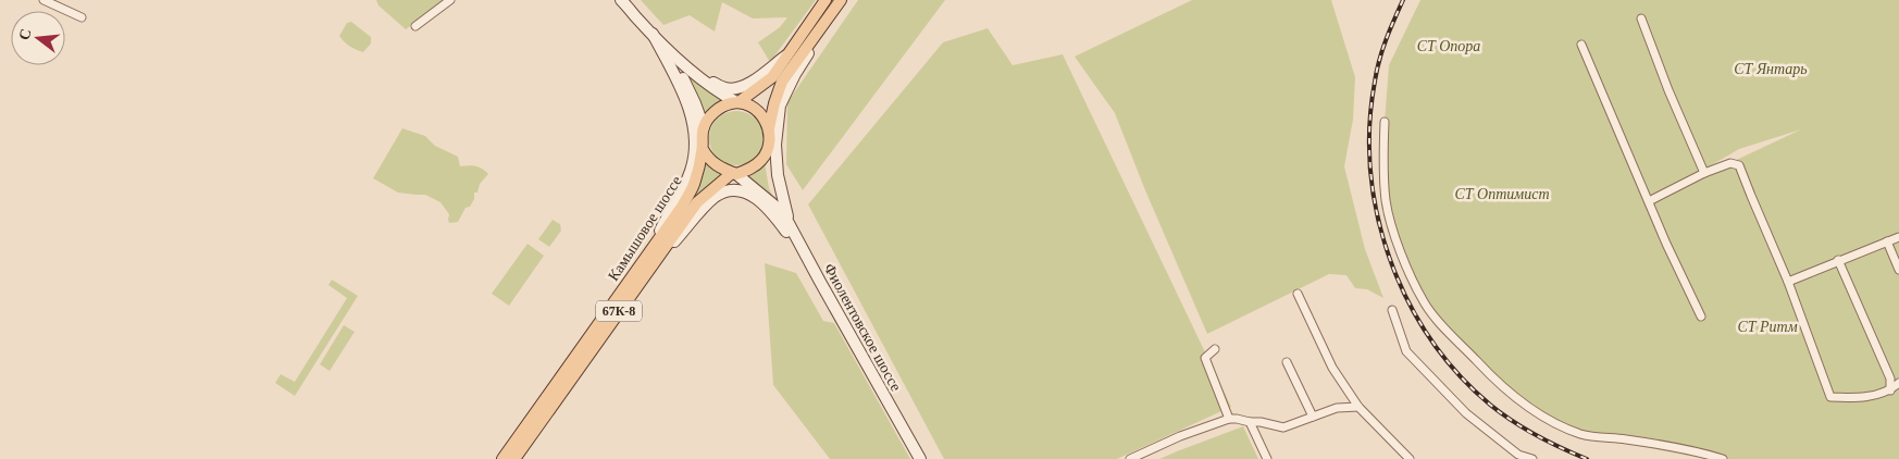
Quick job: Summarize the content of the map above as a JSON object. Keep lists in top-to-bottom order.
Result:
{
  "streets": {
    "main road": ["Камышовое шоссе", "67К-8", "Фиолентовское шоссе"]
  },
  "crossings": [
    ["Камышовое шоссе", "67К-8"],
    ["Камышовое шоссе", "Фиолентовское шоссе"],
    ["67К-8", "Фиолентовское шоссе"]
  ],
  "parks": [
    "СТ Опора",
    "СТ Янтарь",
    "СТ Оптимист",
    "СТ Ритм"
  ],
  "north": "left"
}
